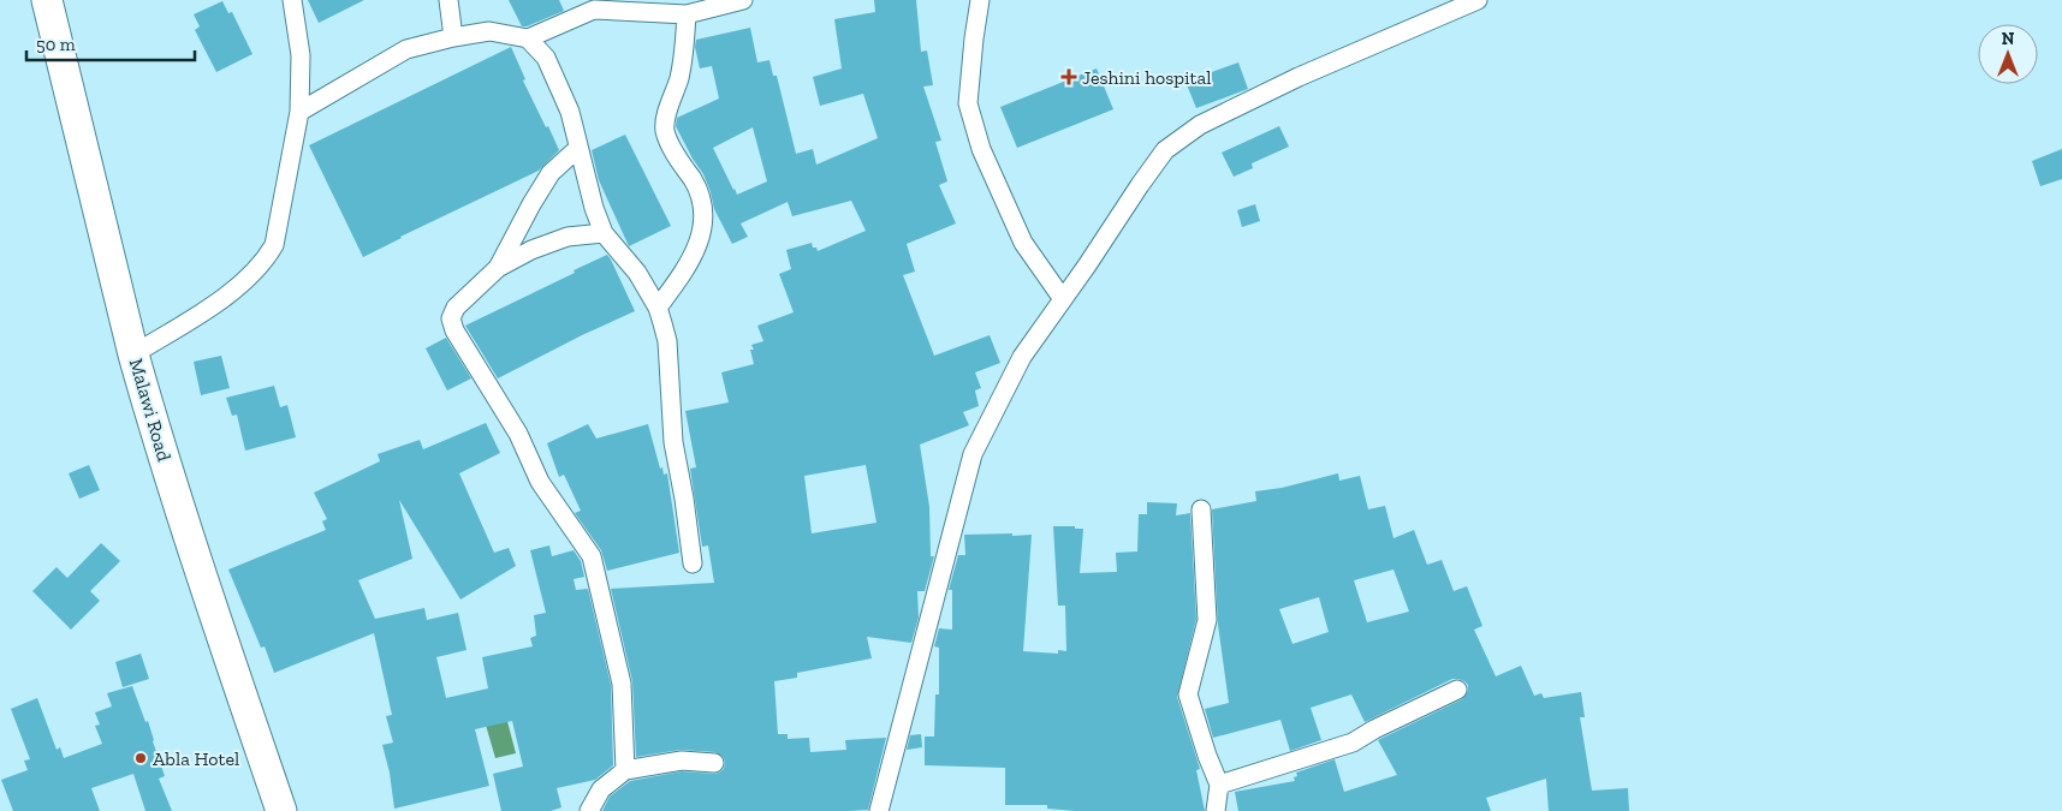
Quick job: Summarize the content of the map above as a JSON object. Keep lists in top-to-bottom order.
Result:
{
  "streets": {
    "main road": ["Malawi Road"]
  },
  "places": {
    "health": ["Jeshini hospital"],
    "other": ["Abla Hotel"]
  },
  "scale_bar": "50 m",
  "north": "top"
}
